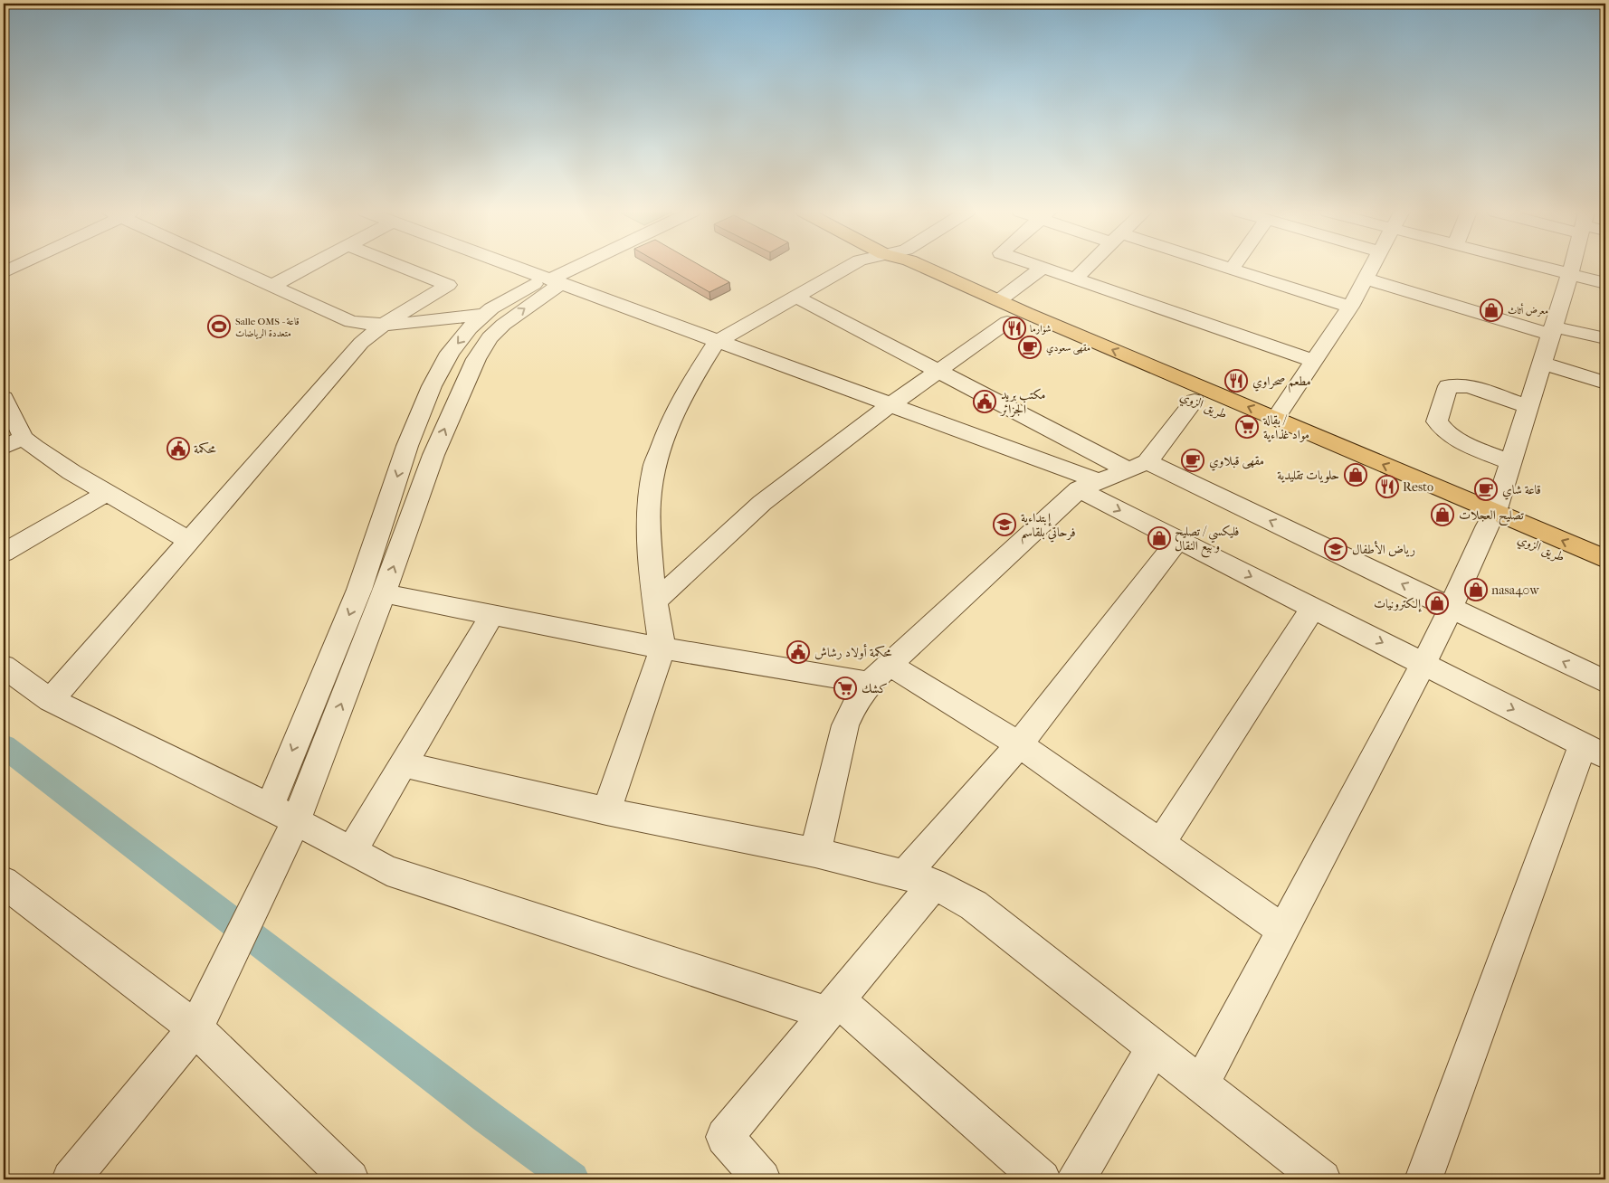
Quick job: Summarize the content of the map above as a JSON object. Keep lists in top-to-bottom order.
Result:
{
  "streets": {
    "main road": ["طريق الزوي"]
  },
  "places": {
    "shop": [
      "معرض أثاث",
      "حلويات تقليدية",
      "تصليح العجلات",
      "فليكسي / تصليح و بيع النقال",
      "nasa40w",
      "إلكترونيات"
    ],
    "sports": ["Salle OMS - قاعة متعددة الرياضات"],
    "restaurant": ["شوارما", "مطعم صحراوي", "Resto"],
    "cafe": ["مقهى سعودي", "مقهى قبلاوي", "قاعة شاي"],
    "public building": ["مكتب بريد الجزائر", "محكمة", "محكمة أولاد رشاش"],
    "supermarket": ["بقالة / مواد غذاءية", "كشك"],
    "school or university": ["إبتداءية فرحاتي بلقاسم", "رياض الأطفال"]
  }
}
